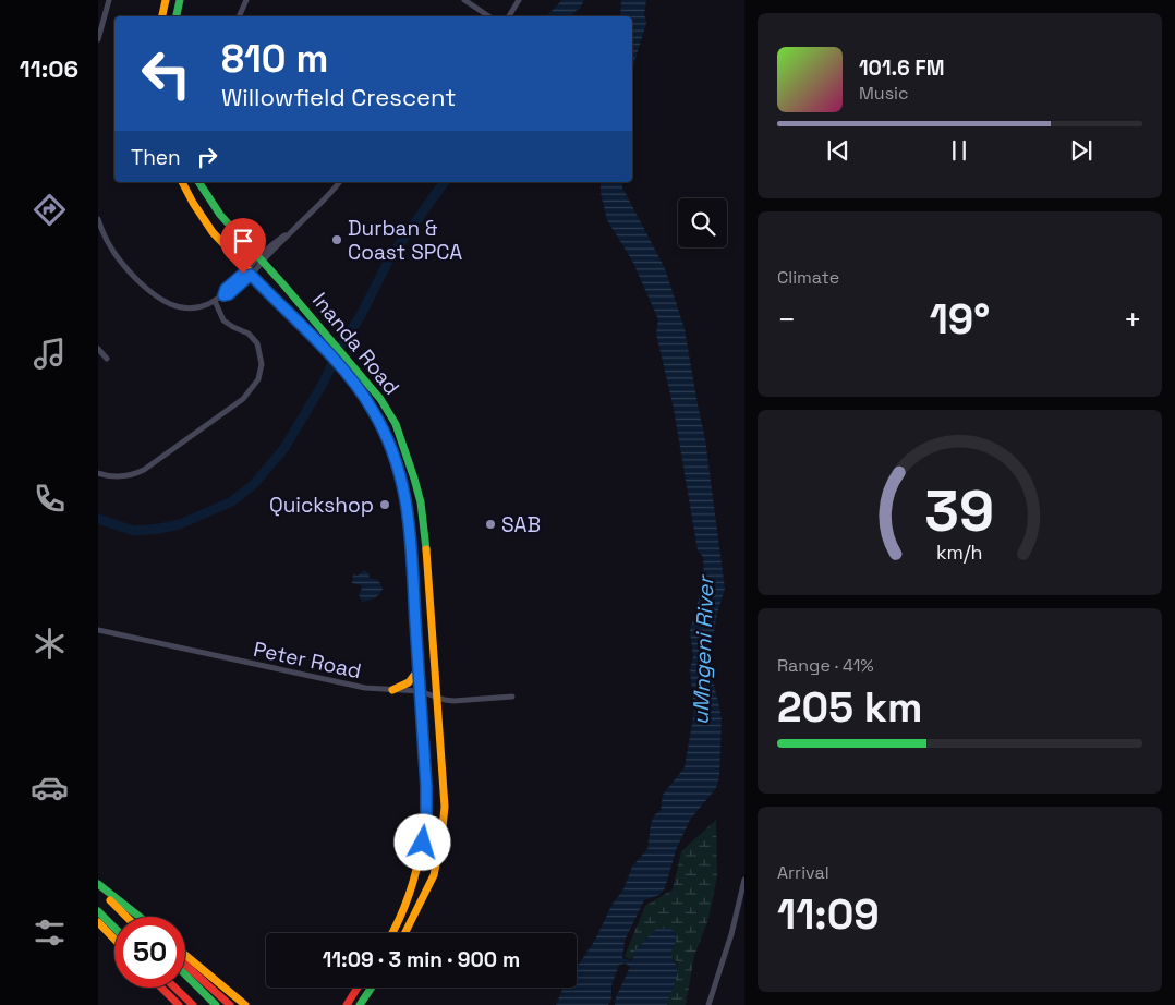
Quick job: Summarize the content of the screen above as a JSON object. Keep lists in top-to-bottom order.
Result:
{
  "streets": {
    "main road": ["Inanda Road"],
    "street": ["Peter Road"]
  },
  "crossings": [
    ["Inanda Road", "Peter Road"]
  ],
  "water": ["uMngeni River"],
  "places": ["Durban & Coast SPCA", "Quickshop", "SAB"],
  "page": {
    "tabs": "11:06",
    "turn": ["810 m", "Willowfield Crescent"],
    "song": ["101.6 FM", "Music"],
    "then": "Then",
    "tile": [
      "Climate",
      ["Range · 41%", "205 km"],
      ["Arrival", "11:09"]
    ],
    "heat": ["−", "19°", "+"],
    "limit": "50",
    "trip": "11:09 · 3 min · 900 m",
    "gauge": ["39", "km/h"]
  }
}
